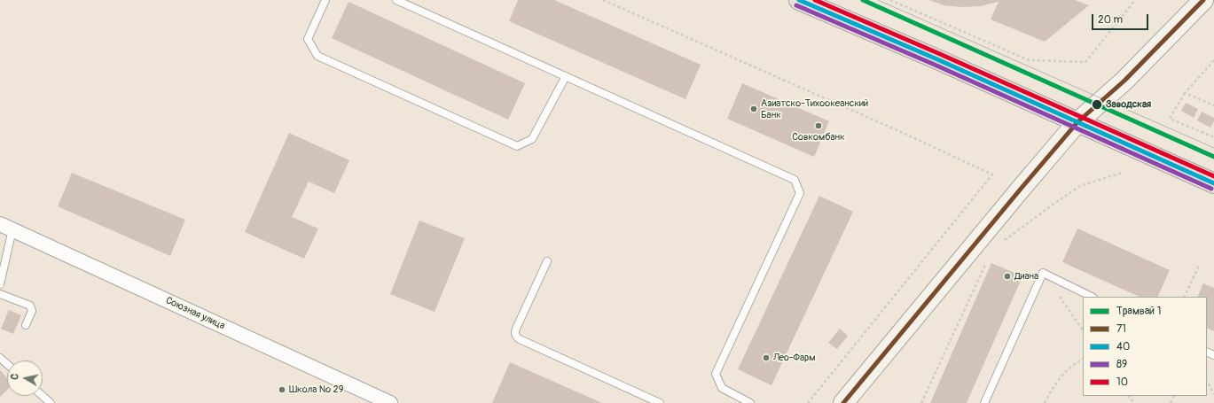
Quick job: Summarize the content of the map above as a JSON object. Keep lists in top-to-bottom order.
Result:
{
  "streets": {
    "street": ["Союзная улица"]
  },
  "places": [
    "Заводская",
    "Азиатско-Тихоокеанский Банк",
    "Совкомбанк",
    "Диана",
    "Лео-Фарм",
    "Школа № 29"
  ],
  "lines": [
    "tram line 1",
    "transit line 71",
    "transit line 40",
    "transit line 10",
    "transit line 89"
  ],
  "legend": [
    "Трамвай 1",
    "71",
    "40",
    "89",
    "10"
  ],
  "scale_bar": "20 m",
  "north": "left"
}
